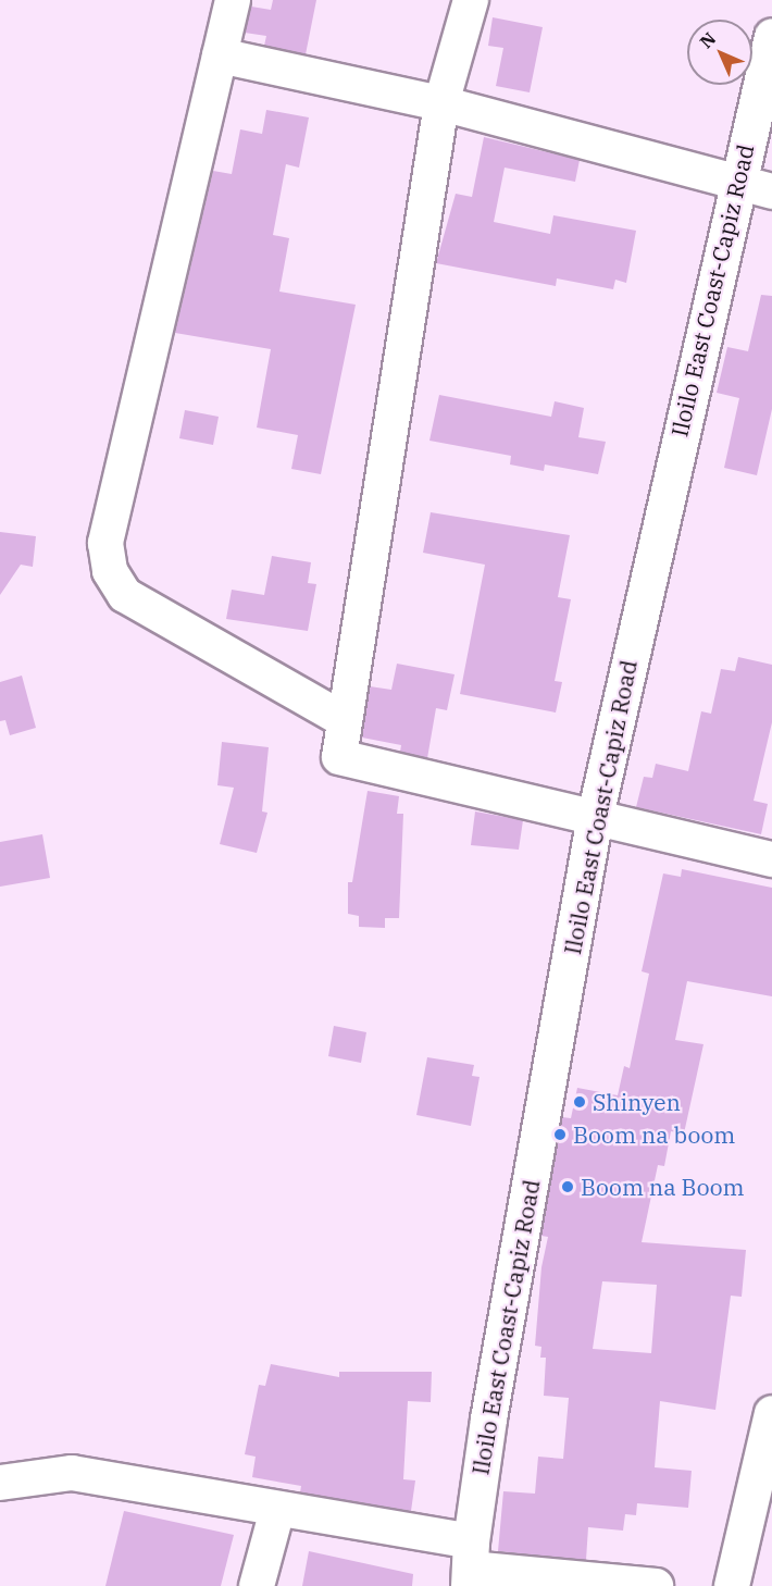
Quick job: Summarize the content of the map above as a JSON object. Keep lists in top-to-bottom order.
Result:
{
  "streets": {
    "main road": ["Iloilo East Coast-Capiz Road"]
  },
  "places": ["Shinyen", "Boom na boom", "Boom na Boom"],
  "north": "top left"
}
